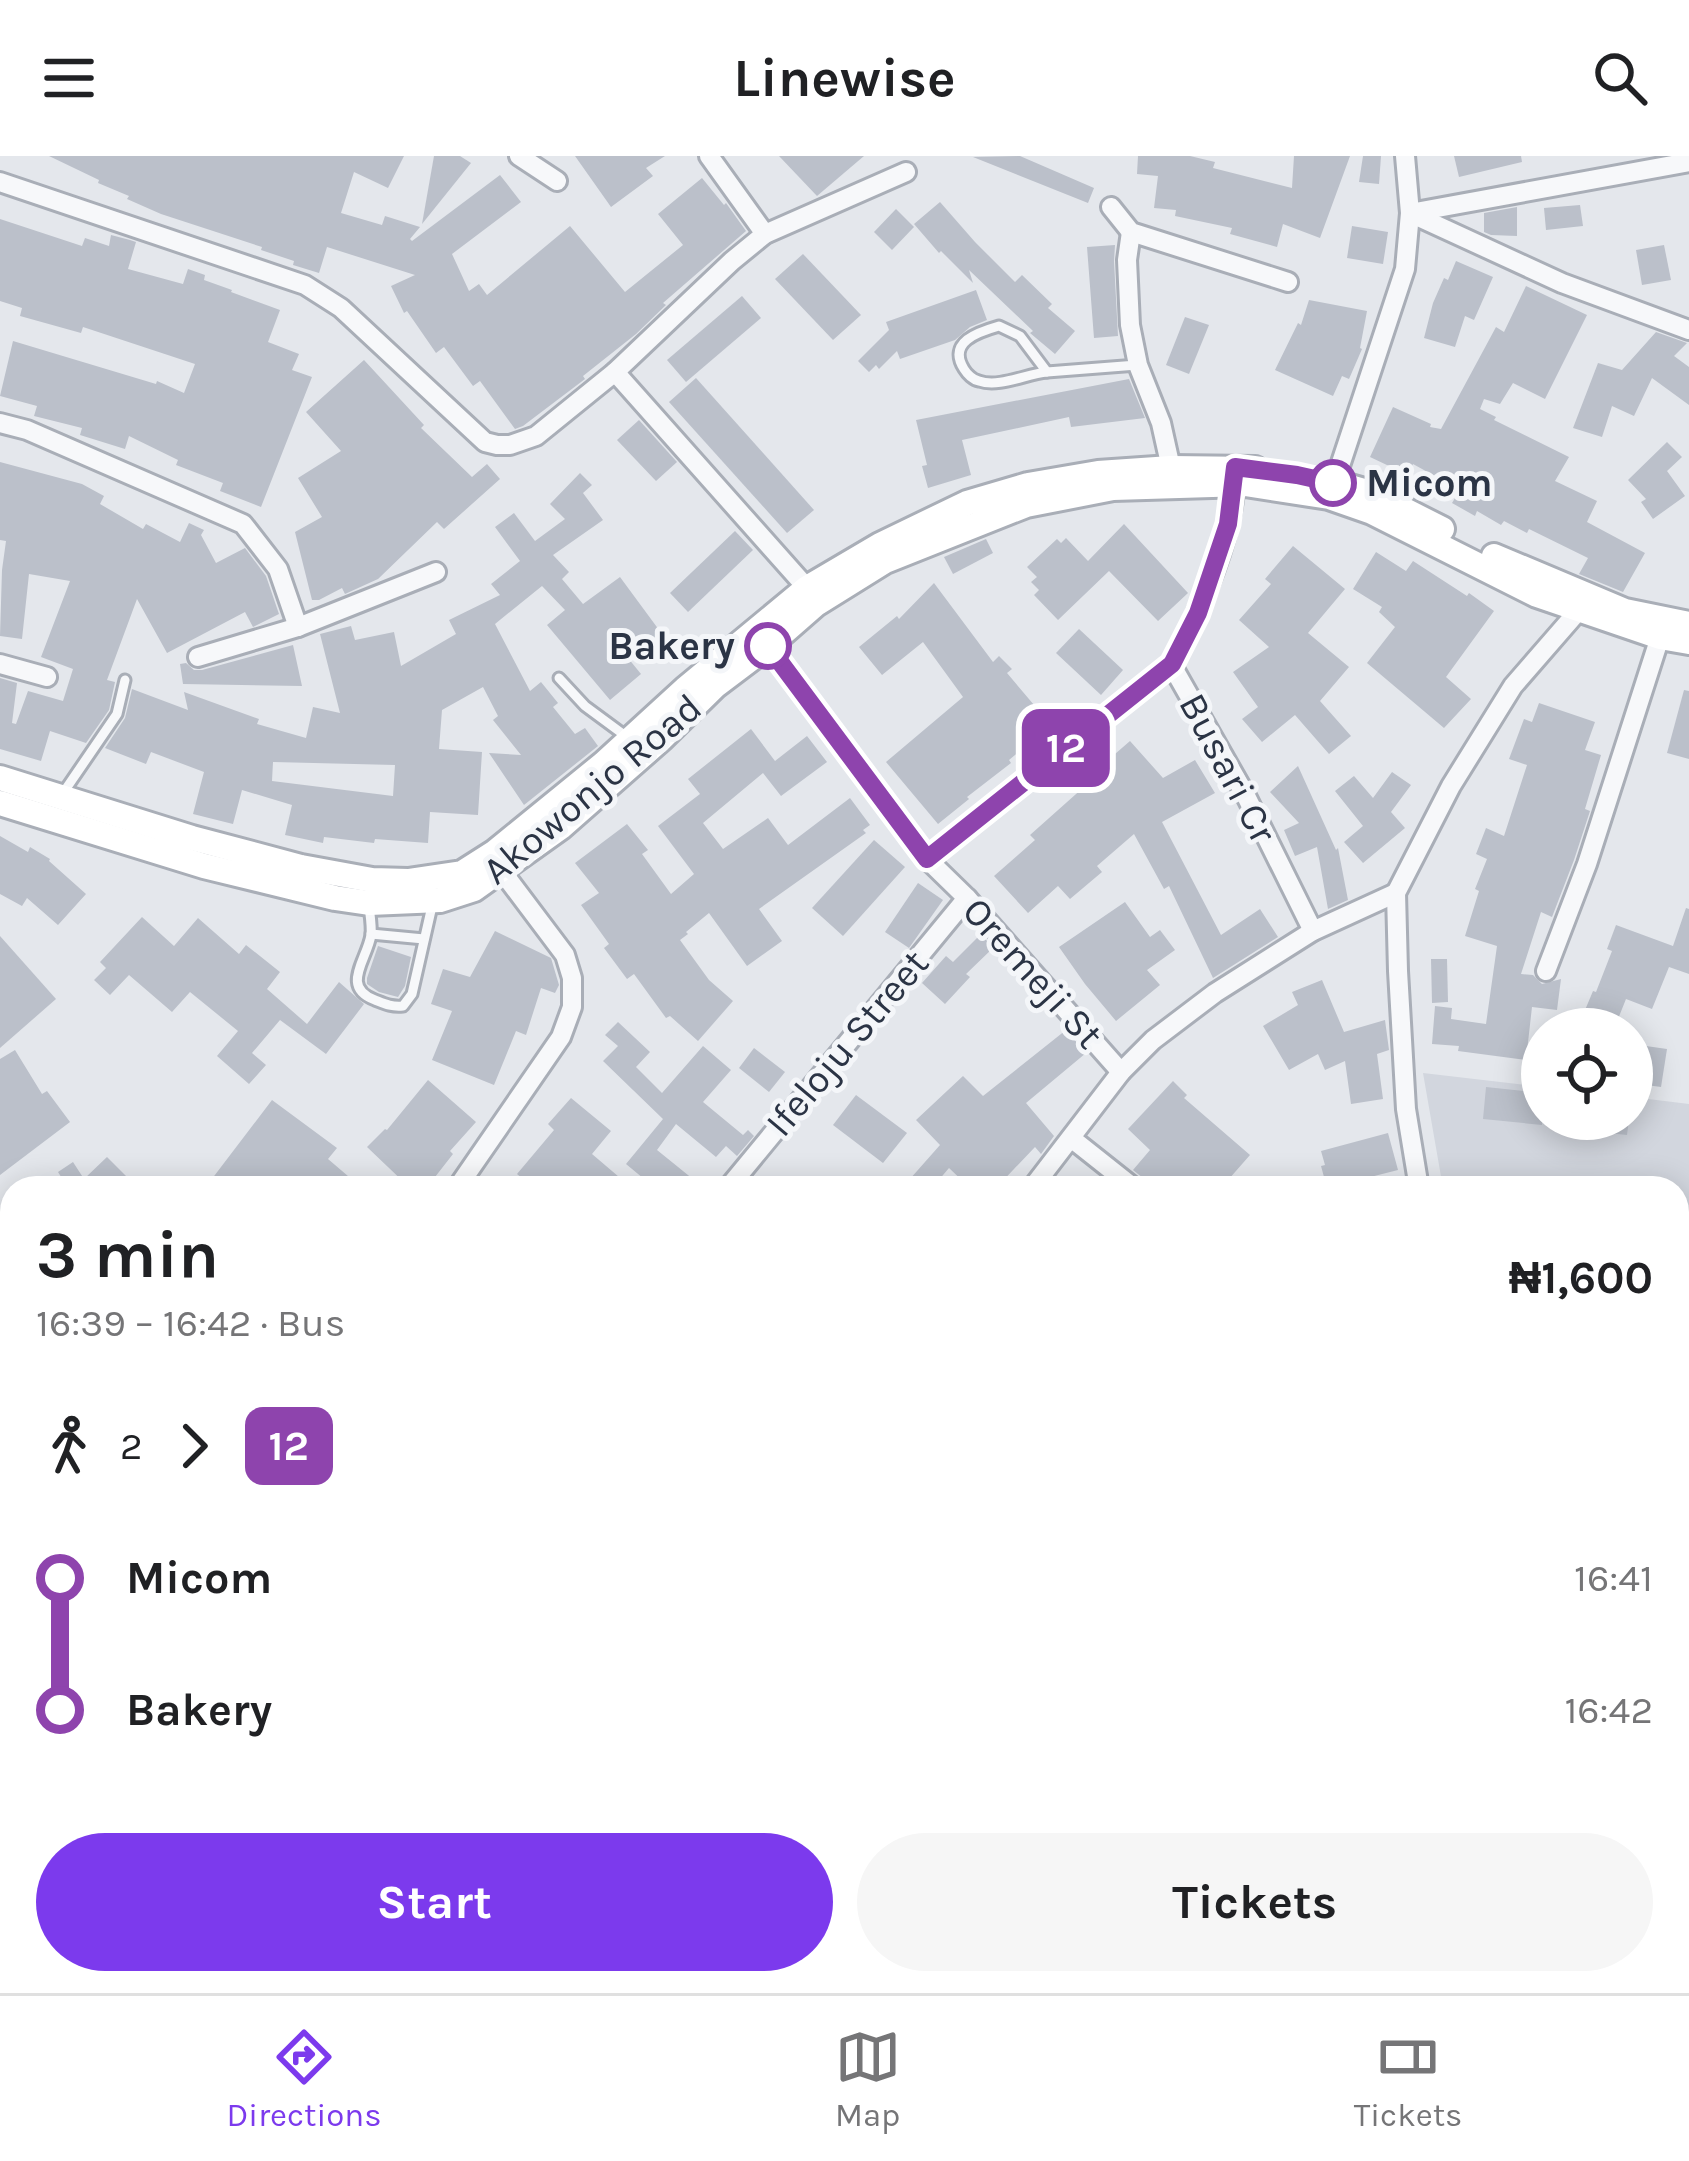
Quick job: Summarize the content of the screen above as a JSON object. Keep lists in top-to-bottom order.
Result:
{
  "streets": {
    "main road": ["Akowonjo Road"],
    "street": ["Busari Cr", "Oremeji St", "Ifeloju Street"]
  },
  "crossings": [
    ["Busari Cr", "Akowonjo Road"],
    ["Akowonjo Road", "Oremeji St"],
    ["Oremeji St", "Ifeloju Street"]
  ],
  "places": ["Micom", "Bakery"],
  "lines": ["bus line 12"],
  "page": {
    "header": "Linewise",
    "on_map": "12",
    "heading": ["3 min", "16:39 – 16:42 · Bus", "₦1,600"],
    "legs": ["2", "12"],
    "list": [
      {
        "name": "Micom",
        "value": "16:41"
      },
      {
        "name": "Bakery",
        "value": "16:42"
      }
    ],
    "buttons": ["Start", "Tickets"],
    "tabs": ["Directions", "Map", "Tickets"]
  }
}
